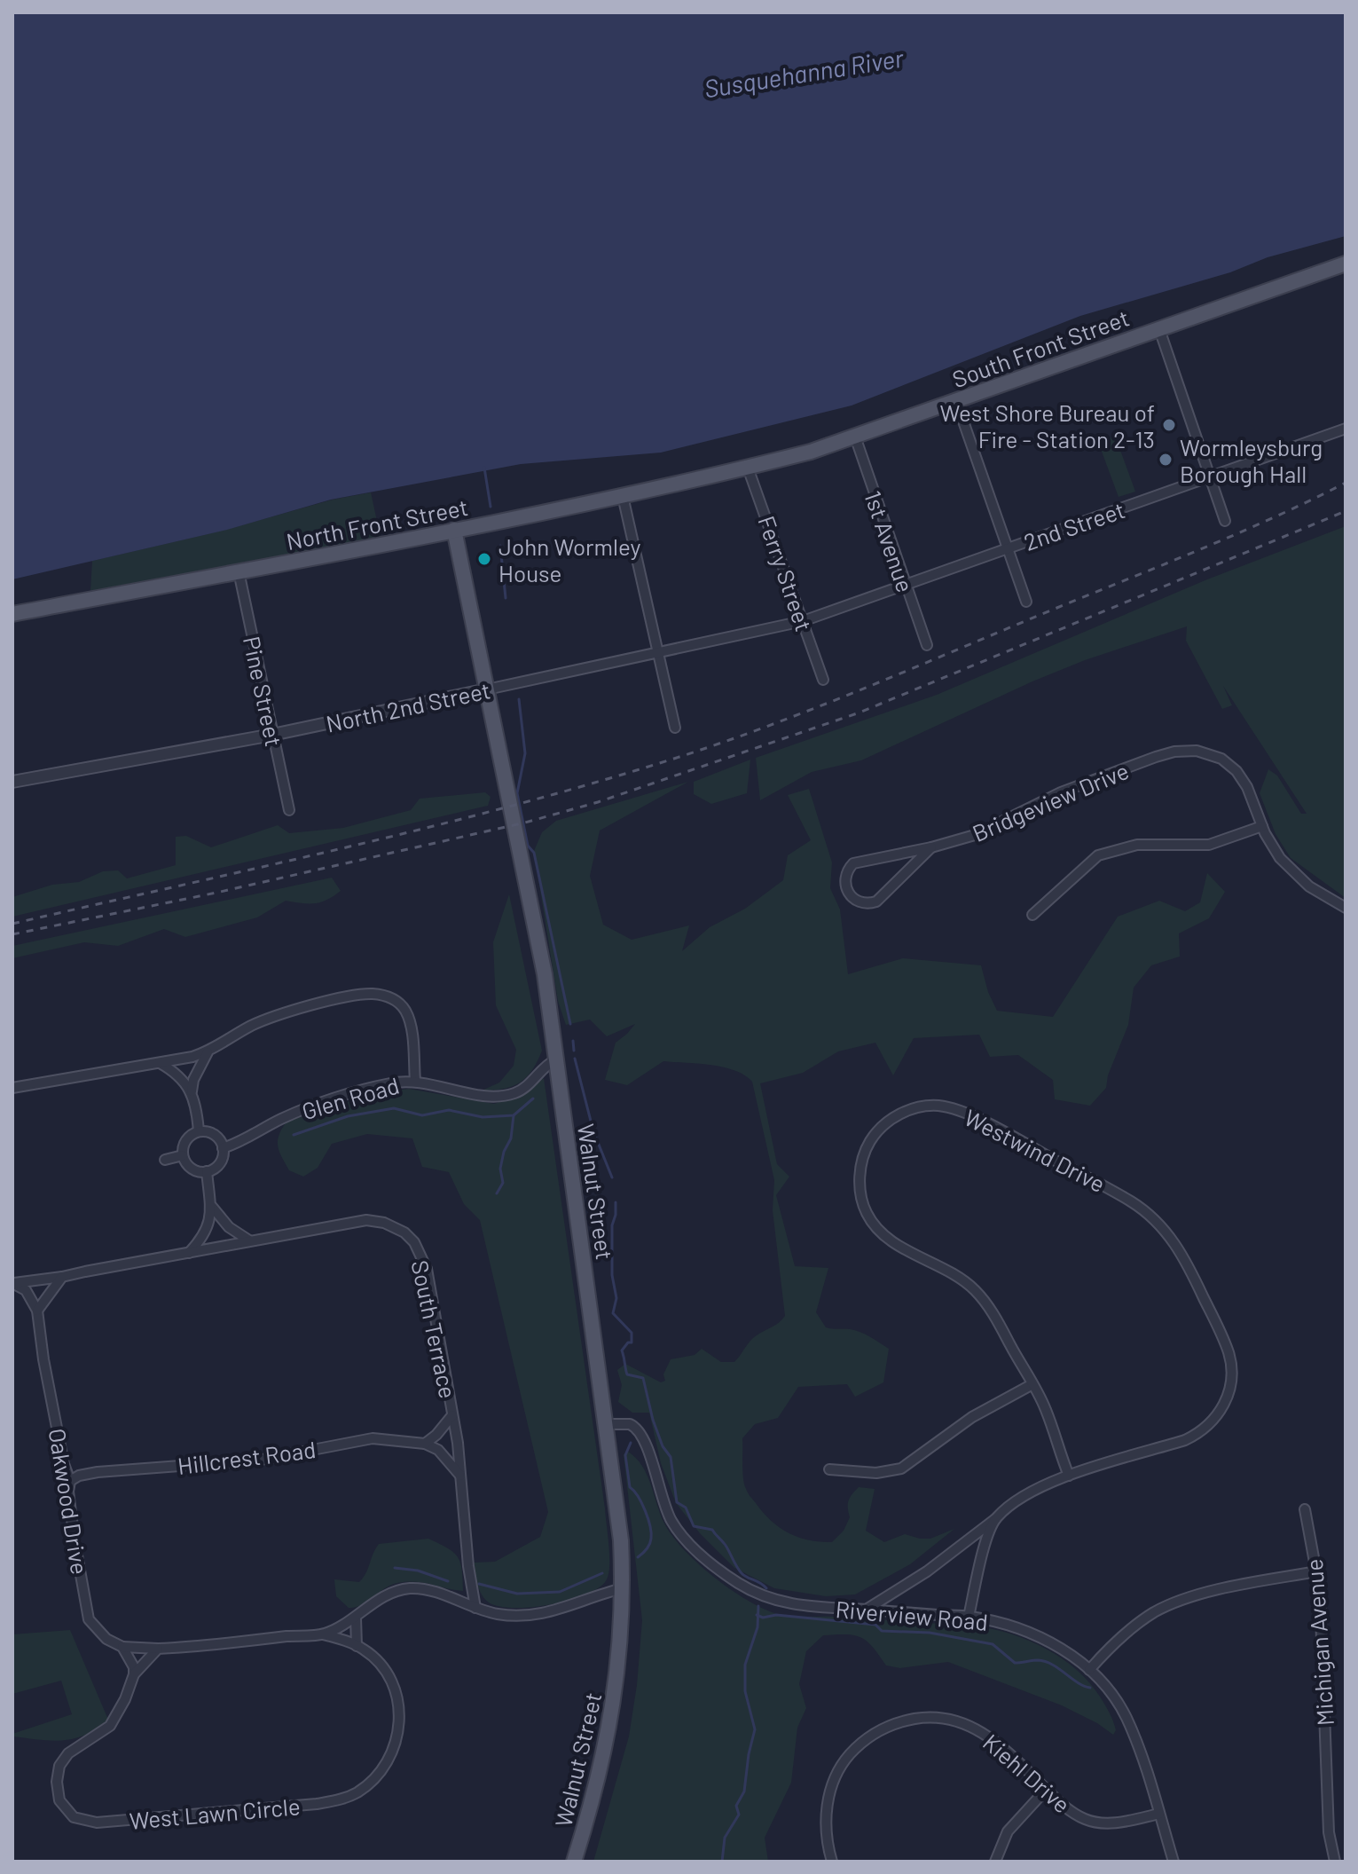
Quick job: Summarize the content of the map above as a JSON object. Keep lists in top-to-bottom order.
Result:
{
  "streets": {
    "main road": ["South Front Street", "North Front Street", "Walnut Street"],
    "street": [
      "2nd Street",
      "1st Avenue",
      "Ferry Street",
      "Pine Street",
      "North 2nd Street",
      "Bridgeview Drive",
      "Glen Road",
      "Westwind Drive",
      "South Terrace",
      "Hillcrest Road",
      "Oakwood Drive",
      "Riverview Road",
      "Michigan Avenue",
      "Kiehl Drive",
      "West Lawn Circle"
    ]
  },
  "crossings": [
    ["South Front Street", "North Front Street"],
    ["South Front Street", "1st Avenue"],
    ["South Front Street", "Ferry Street"],
    ["North Front Street", "Ferry Street"],
    ["North Front Street", "Pine Street"],
    ["North Front Street", "Walnut Street"],
    ["2nd Street", "1st Avenue"],
    ["2nd Street", "Ferry Street"],
    ["2nd Street", "North 2nd Street"],
    ["Ferry Street", "North 2nd Street"],
    ["Pine Street", "North 2nd Street"],
    ["North 2nd Street", "Walnut Street"],
    ["Glen Road", "Walnut Street"],
    ["Westwind Drive", "Riverview Road"],
    ["Walnut Street", "Riverview Road"],
    ["Hillcrest Road", "Oakwood Drive"],
    ["Riverview Road", "Kiehl Drive"]
  ],
  "water": ["Susquehanna River"],
  "places": ["West Shore Bureau of Fire - Station 2-13", "Wormleysburg Borough Hall", "John Wormley House"]
}
